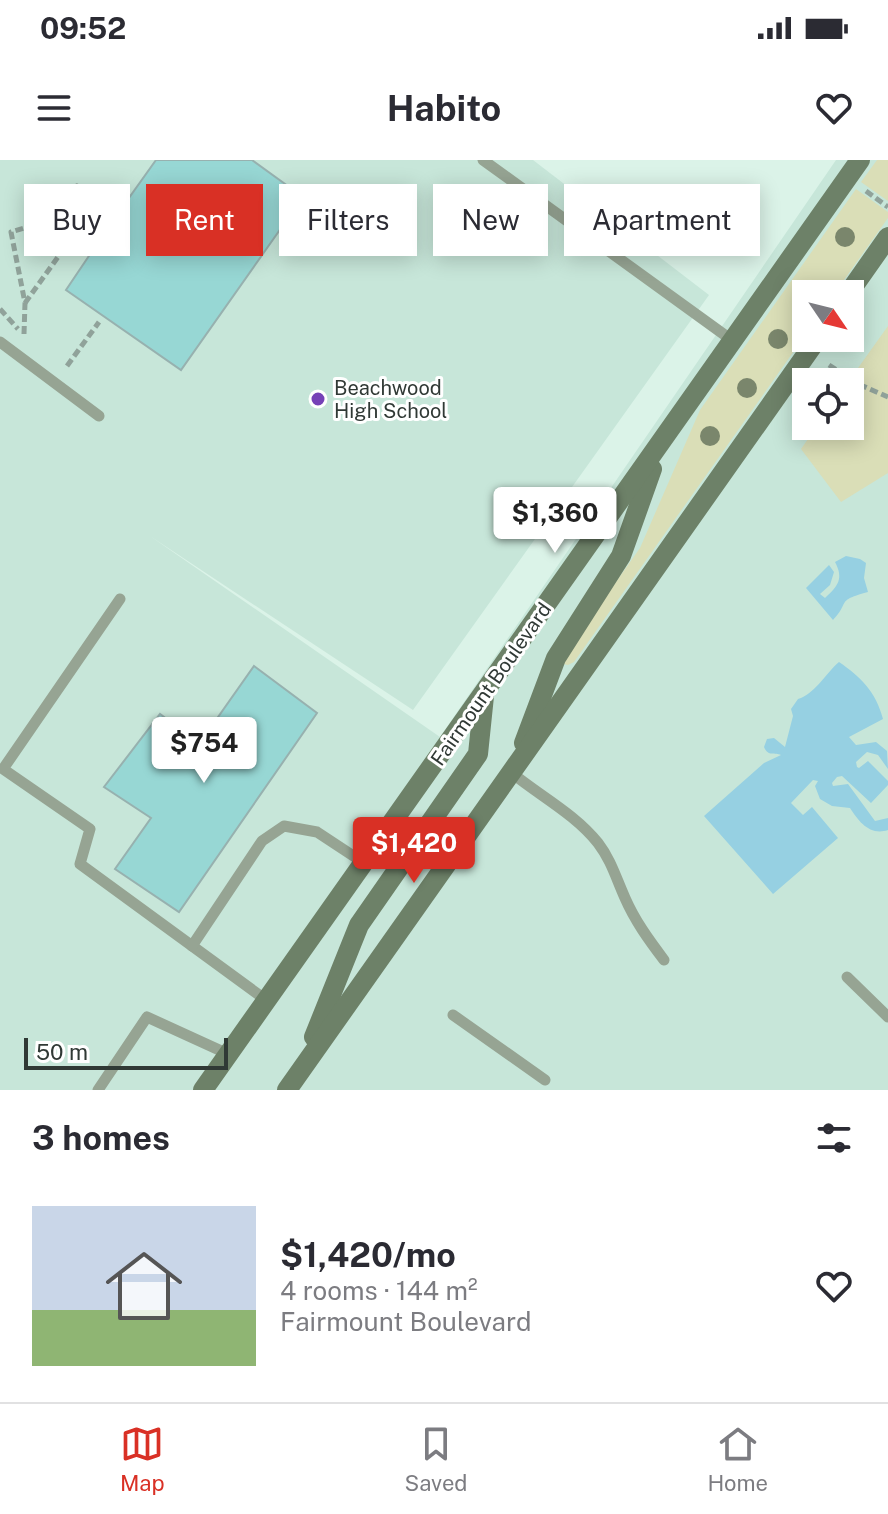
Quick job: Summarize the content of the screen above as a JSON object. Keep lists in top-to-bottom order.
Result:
{
  "streets": {
    "main road": ["Fairmount Boulevard"]
  },
  "places": ["Beachwood High School"],
  "scale_bar": "50 m",
  "north": "bottom right",
  "page": {
    "status": "09:52",
    "header": "Habito",
    "chip": [
      "Buy",
      "Rent",
      "Filters",
      "New",
      "Apartment"
    ],
    "price": ["$1,360", "$754", "$1,420"],
    "scale": "50 m",
    "heading": "3 homes",
    "list": [
      {
        "name": "$1,420/mo",
        "note": "4 rooms · 144 m² · Fairmount Boulevard"
      }
    ],
    "tabs": ["Map", "Saved", "Home"]
  }
}
